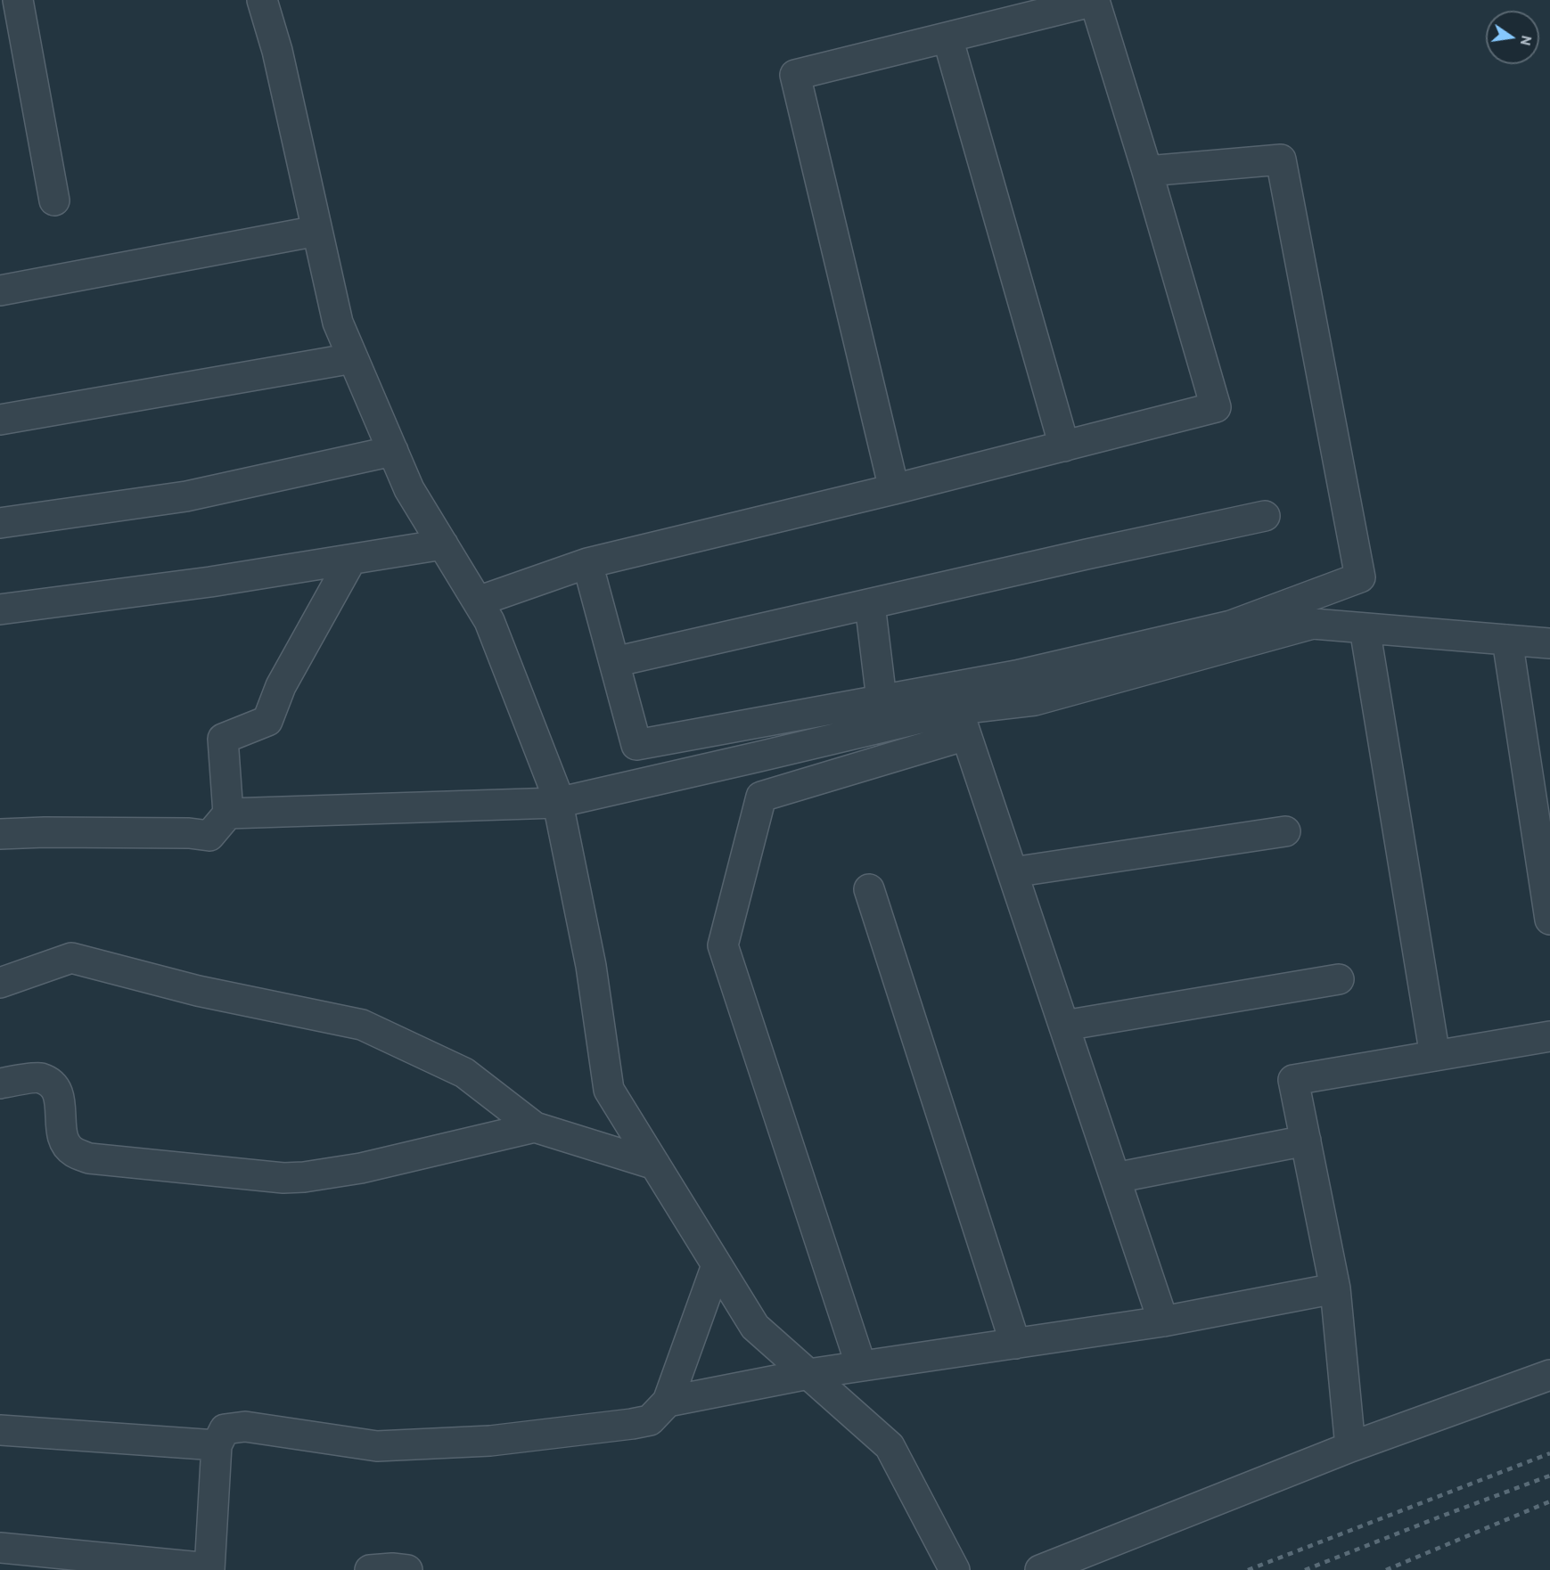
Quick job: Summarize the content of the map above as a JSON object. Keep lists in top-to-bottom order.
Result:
{
  "north": "right"
}
